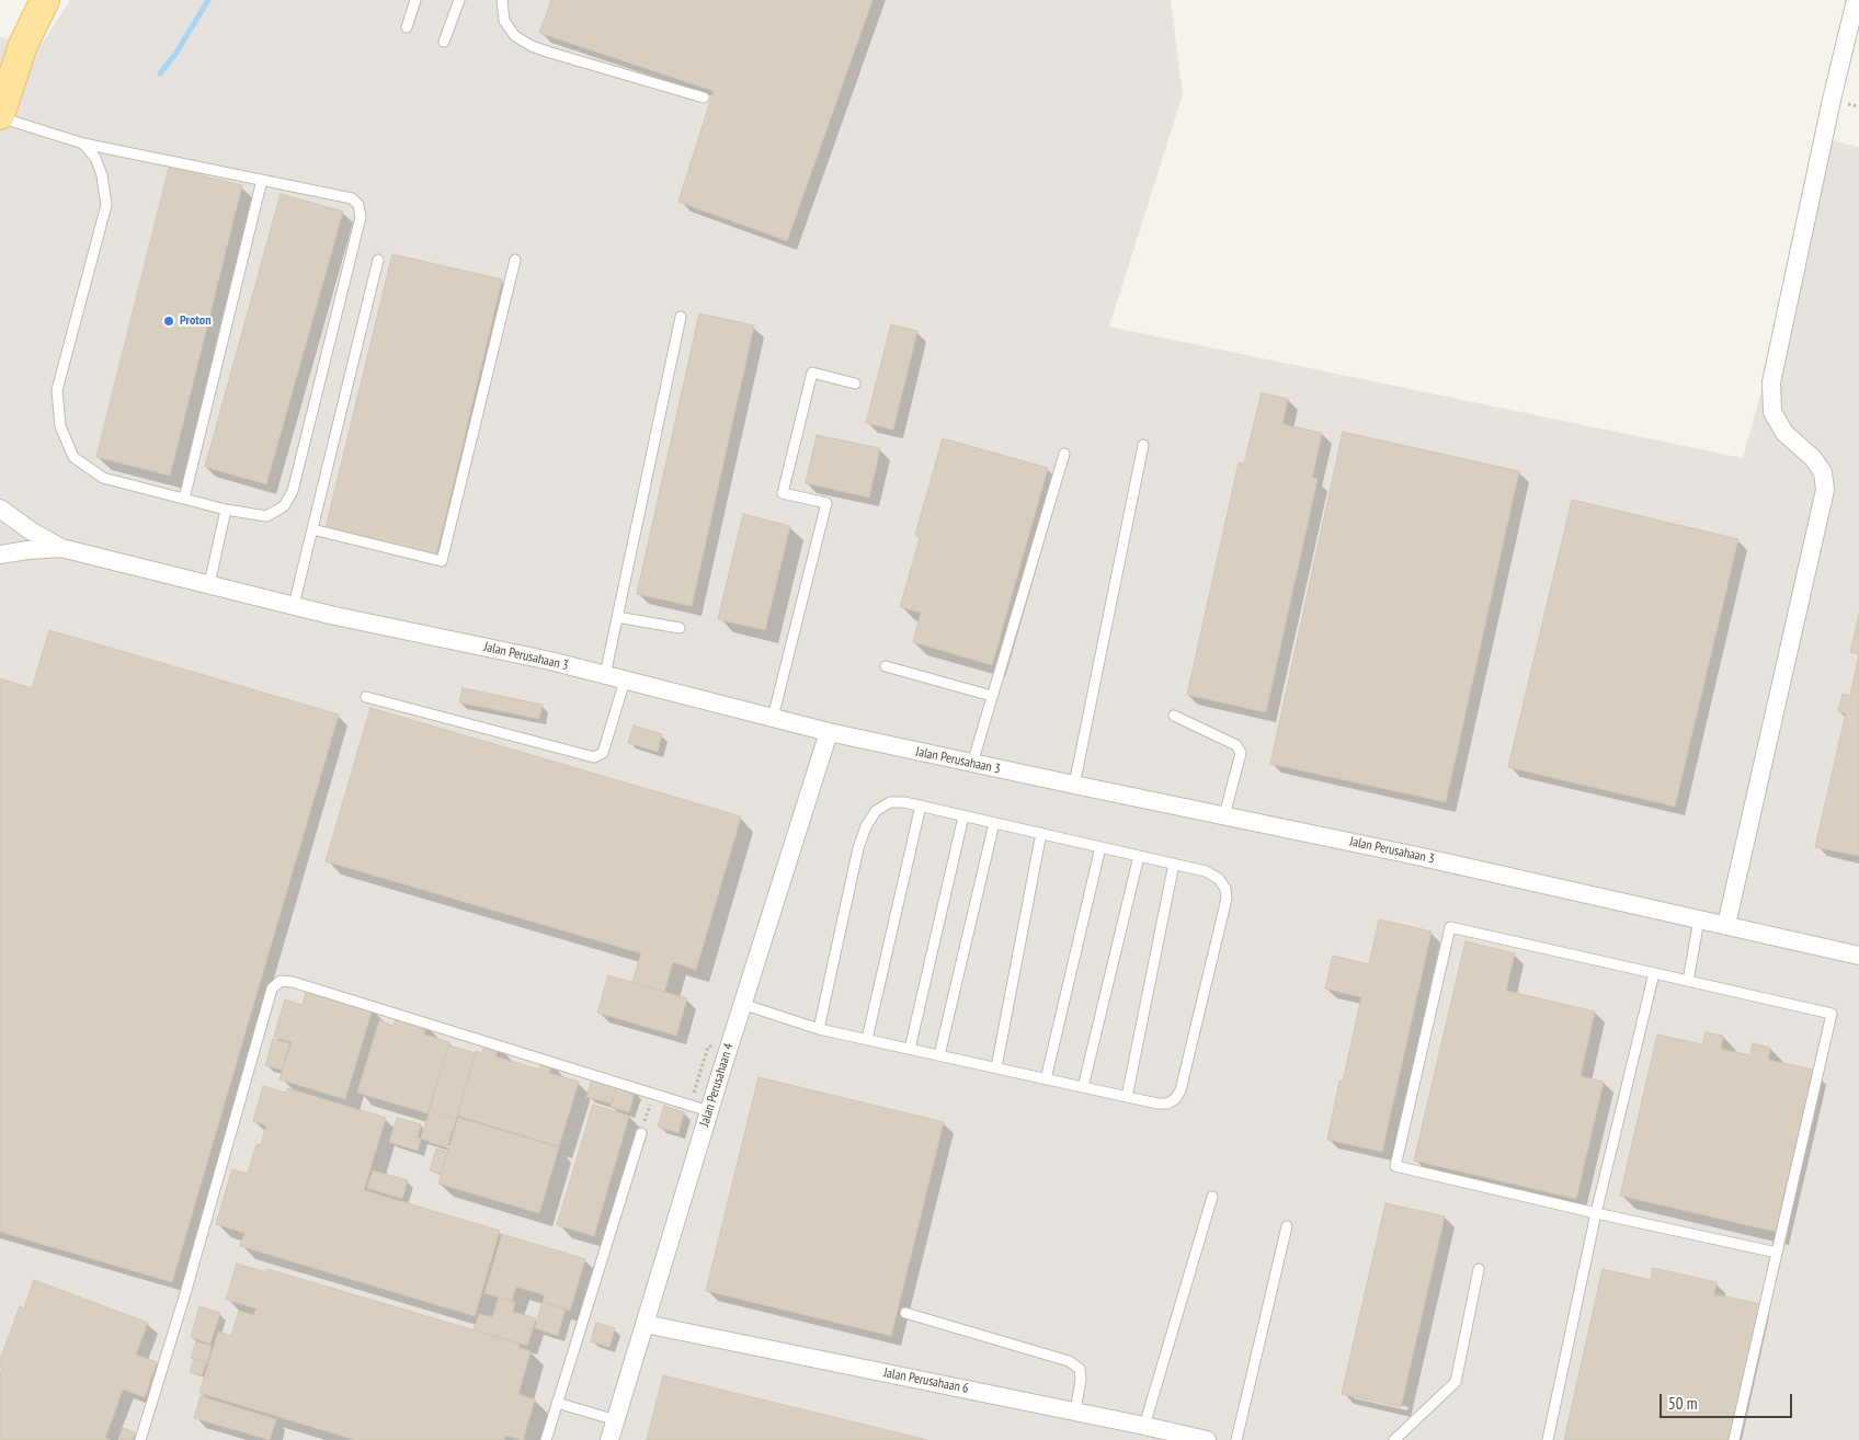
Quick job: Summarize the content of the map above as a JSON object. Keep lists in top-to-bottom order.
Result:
{
  "streets": {
    "street": ["Jalan Perusahaan 3", "Jalan Perusahaan 4", "Jalan Perusahaan 6"]
  },
  "crossings": [
    ["Jalan Perusahaan 3", "Jalan Perusahaan 4"],
    ["Jalan Perusahaan 4", "Jalan Perusahaan 6"]
  ],
  "places": ["Proton"],
  "scale_bar": "50 m"
}
